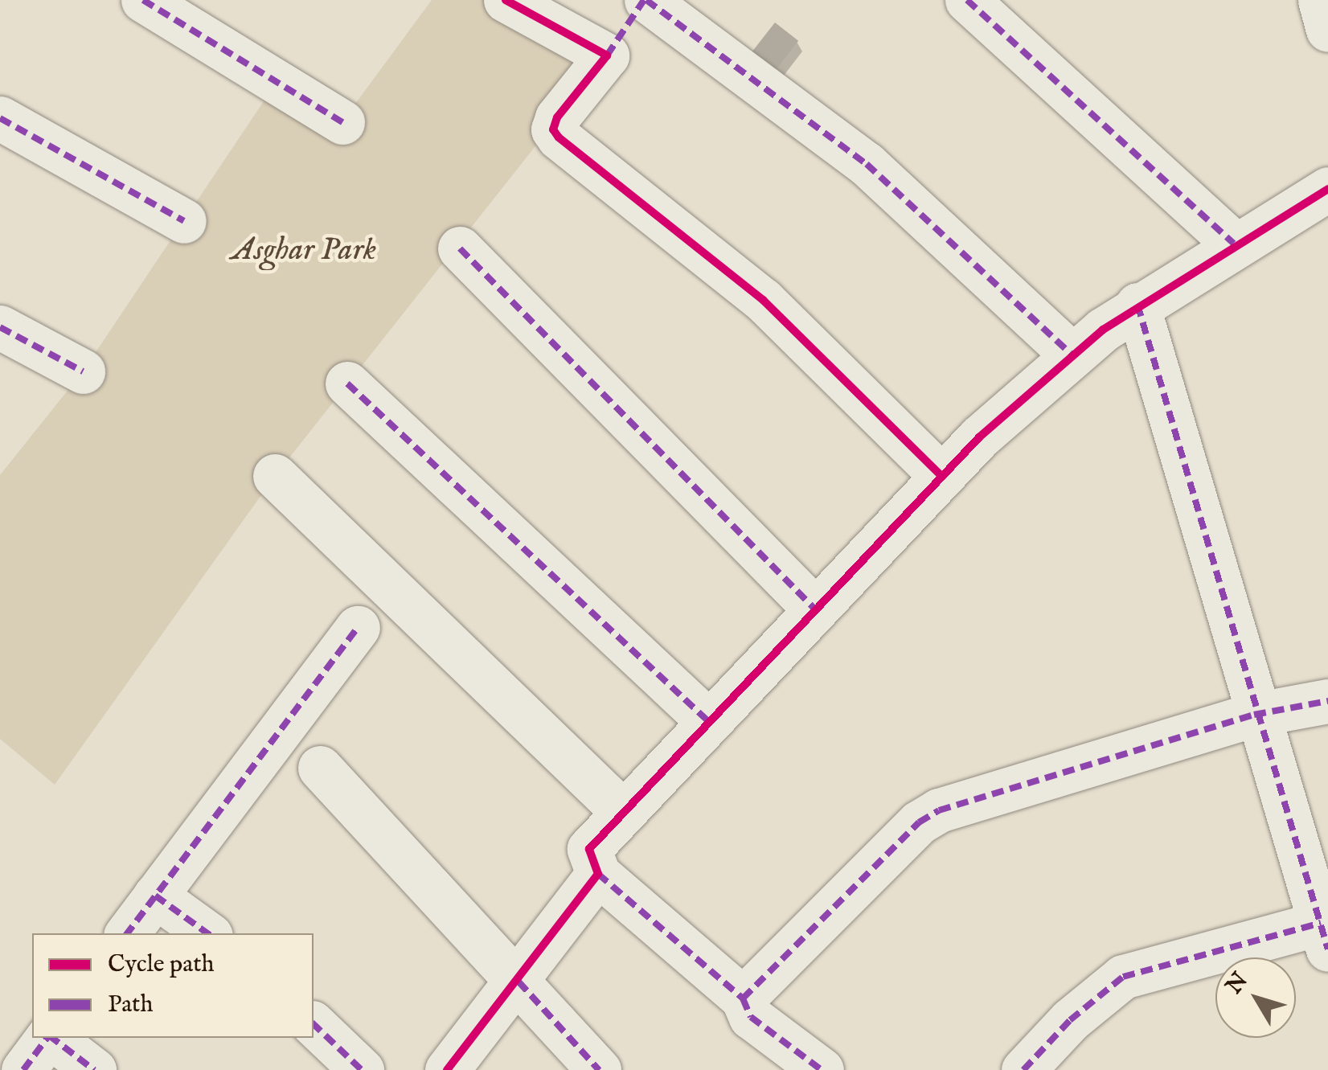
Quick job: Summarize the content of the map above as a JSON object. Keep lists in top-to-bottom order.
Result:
{
  "parks": ["Asghar Park"],
  "legend": ["Cycle path", "Path"],
  "north": "top left"
}
